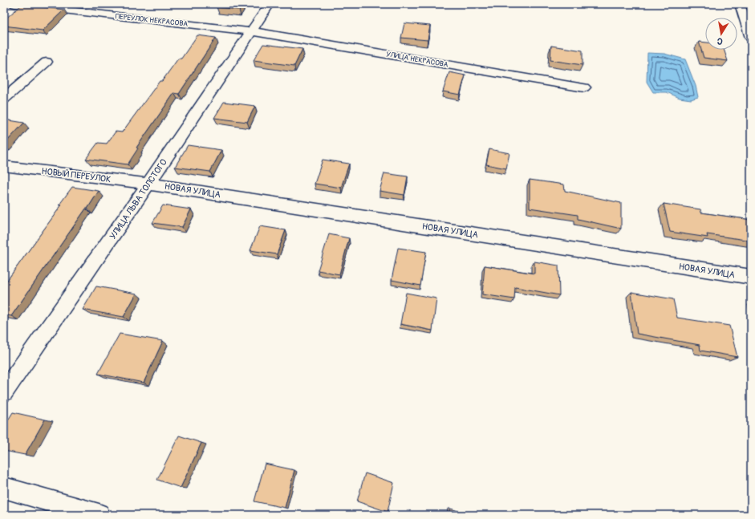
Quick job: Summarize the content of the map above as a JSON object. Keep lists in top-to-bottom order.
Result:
{
  "streets": {
    "street": [
      "ПЕРЕУЛОК НЕКРАСОВА",
      "УЛИЦА НЕКРАСОВА",
      "НОВЫЙ ПЕРЕУЛОК",
      "НОВАЯ УЛИЦА",
      "УЛИЦА ЛЬВА ТОЛСТОГО"
    ]
  },
  "crossings": [
    ["ПЕРЕУЛОК НЕКРАСОВА", "УЛИЦА НЕКРАСОВА"],
    ["ПЕРЕУЛОК НЕКРАСОВА", "УЛИЦА ЛЬВА ТОЛСТОГО"],
    ["УЛИЦА НЕКРАСОВА", "УЛИЦА ЛЬВА ТОЛСТОГО"],
    ["НОВЫЙ ПЕРЕУЛОК", "НОВАЯ УЛИЦА"],
    ["НОВЫЙ ПЕРЕУЛОК", "УЛИЦА ЛЬВА ТОЛСТОГО"],
    ["НОВАЯ УЛИЦА", "УЛИЦА ЛЬВА ТОЛСТОГО"]
  ],
  "north": "bottom"
}
